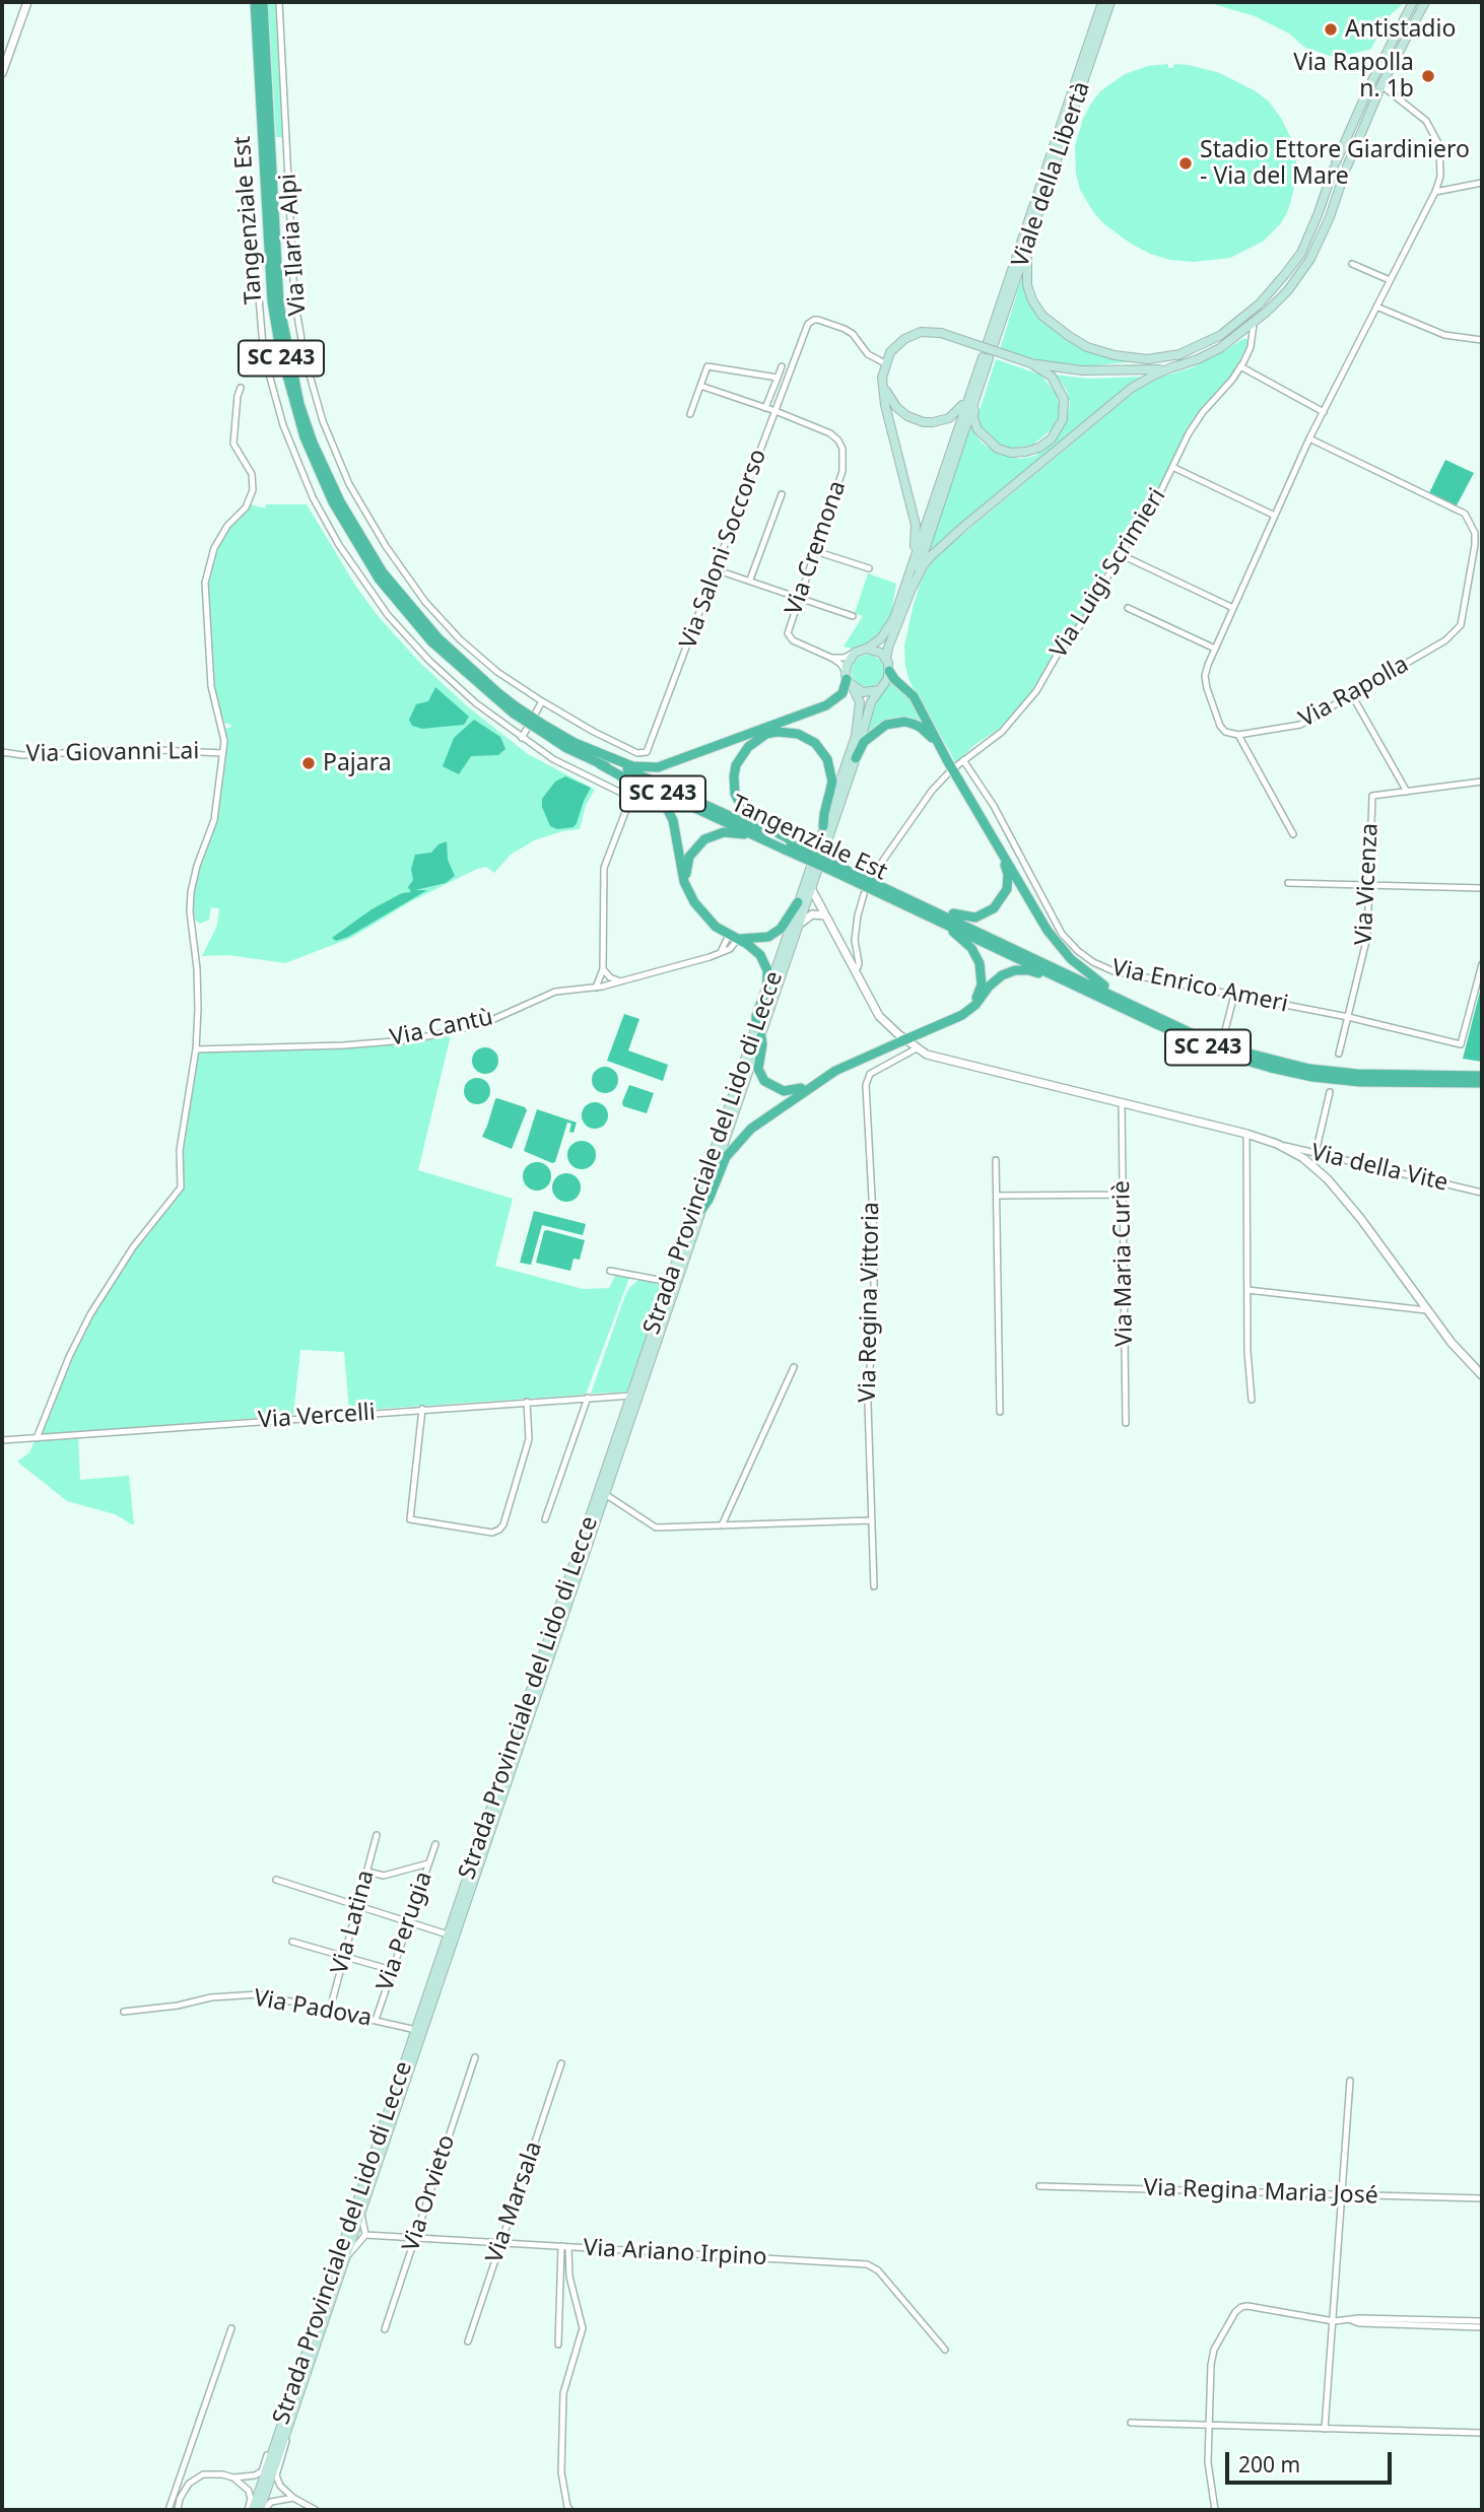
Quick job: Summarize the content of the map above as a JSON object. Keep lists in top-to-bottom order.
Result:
{
  "streets": {
    "highway": ["Tangenziale Est", "SC 243"],
    "main road": ["Viale della Libertà", "Strada Provinciale del Lido di Lecce"],
    "street": [
      "Via Ilaria Alpi",
      "Via Cremona",
      "Via Saloni Soccorso",
      "Via Luigi Scrimieri",
      "Via Rapolla",
      "Via Giovanni Lai",
      "Via Vicenza",
      "Via Enrico Ameri",
      "Via Cantù",
      "Via della Vite",
      "Via Maria Curiè",
      "Via Regina Vittoria",
      "Via Vercelli",
      "Via Latina",
      "Via Perugia",
      "Via Padova",
      "Via Regina Maria José",
      "Via Orvieto",
      "Via Marsala",
      "Via Ariano Irpino"
    ]
  },
  "crossings": [
    ["Via Ilaria Alpi", "Via Saloni Soccorso"],
    ["Via Cremona", "Via Saloni Soccorso"],
    ["Via Luigi Scrimieri", "Via Enrico Ameri"],
    ["Via Vicenza", "Via Enrico Ameri"],
    ["Strada Provinciale del Lido di Lecce", "Via Vercelli"],
    ["Strada Provinciale del Lido di Lecce", "Via Padova"],
    ["Via Latina", "Via Padova"],
    ["Via Perugia", "Via Padova"],
    ["Via Orvieto", "Via Ariano Irpino"],
    ["Via Marsala", "Via Ariano Irpino"]
  ],
  "places": [
    "Antistadio",
    "Via Rapolla n. 1b",
    "Stadio Ettore Giardiniero - Via del Mare",
    "Pajara"
  ],
  "scale_bar": "200 m"
}
